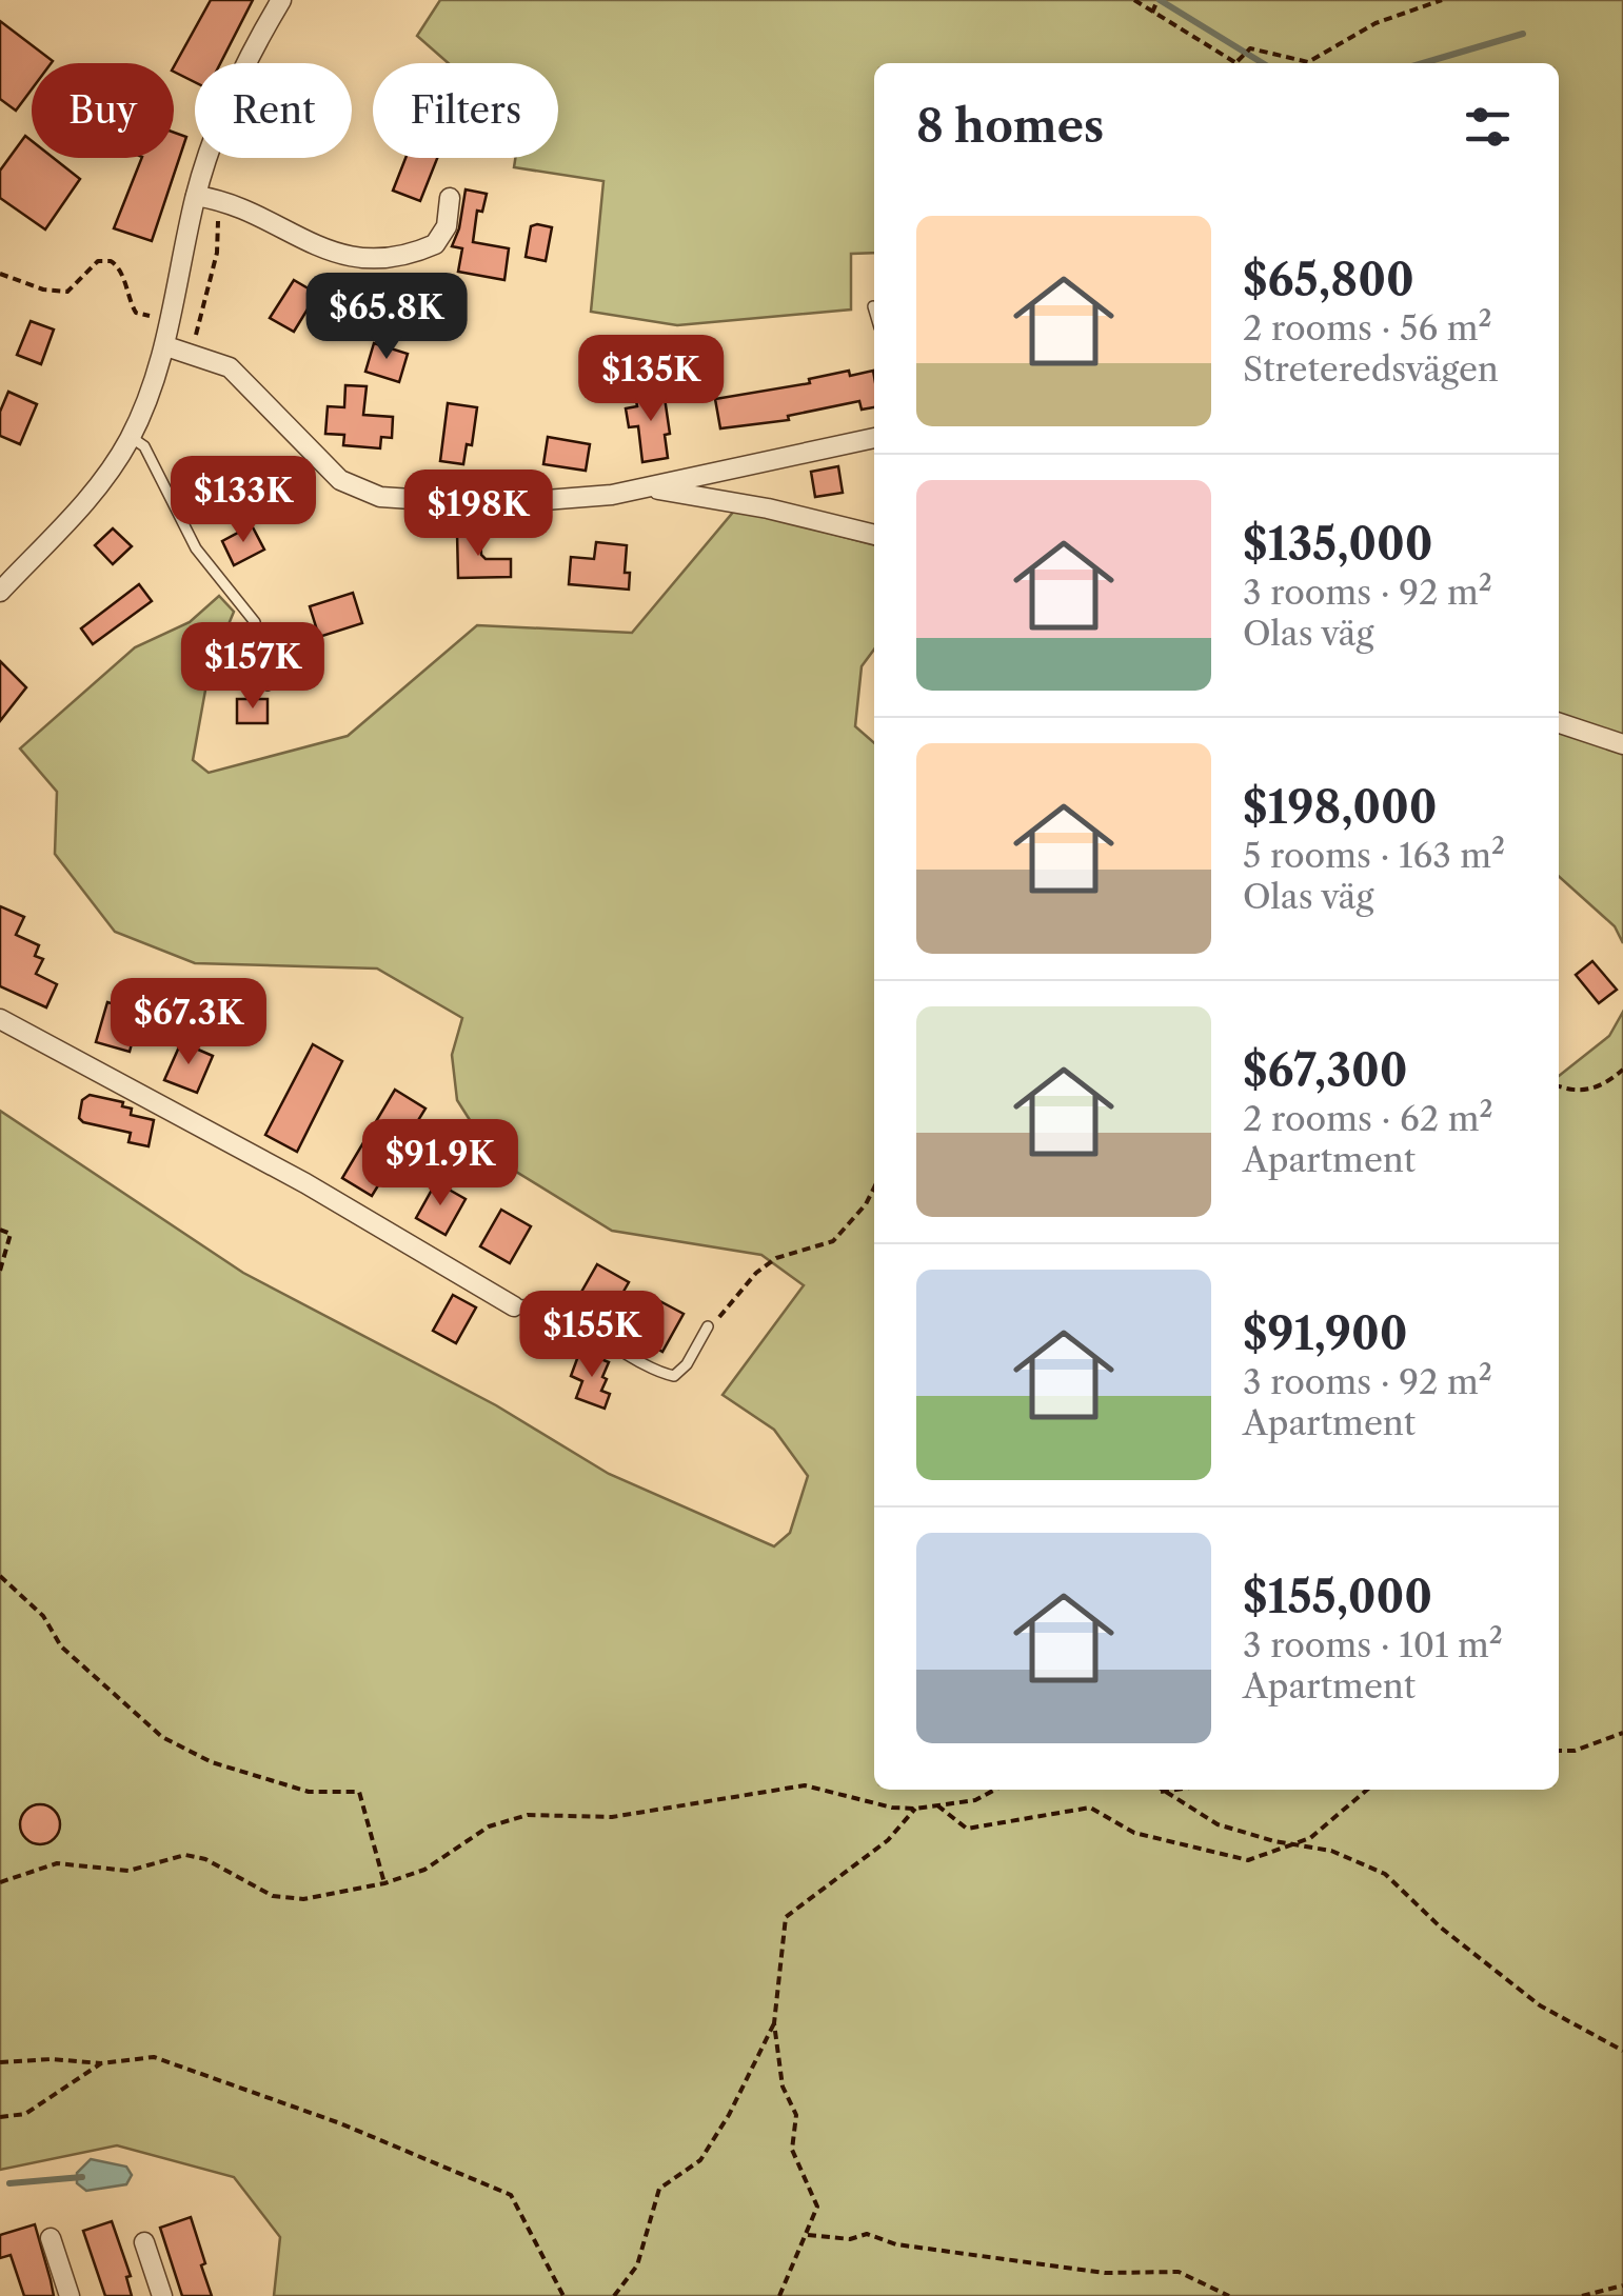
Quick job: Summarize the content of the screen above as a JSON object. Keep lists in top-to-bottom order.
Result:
{
  "page": {
    "chip": ["Buy", "Rent", "Filters"],
    "heading": "8 homes",
    "list": [
      {
        "name": "$65,800",
        "note": "2 rooms · 56 m² · Streteredsvägen"
      },
      {
        "name": "$135,000",
        "note": "3 rooms · 92 m² · Olas väg"
      },
      {
        "name": "$198,000",
        "note": "5 rooms · 163 m² · Olas väg"
      },
      {
        "name": "$67,300",
        "note": "2 rooms · 62 m² · Apartment"
      },
      {
        "name": "$91,900",
        "note": "3 rooms · 92 m² · Apartment"
      },
      {
        "name": "$155,000",
        "note": "3 rooms · 101 m² · Apartment"
      }
    ],
    "price": [
      "$65.8K",
      "$135K",
      "$133K",
      "$198K",
      "$157K",
      "$67.3K",
      "$91.9K",
      "$155K"
    ]
  }
}
